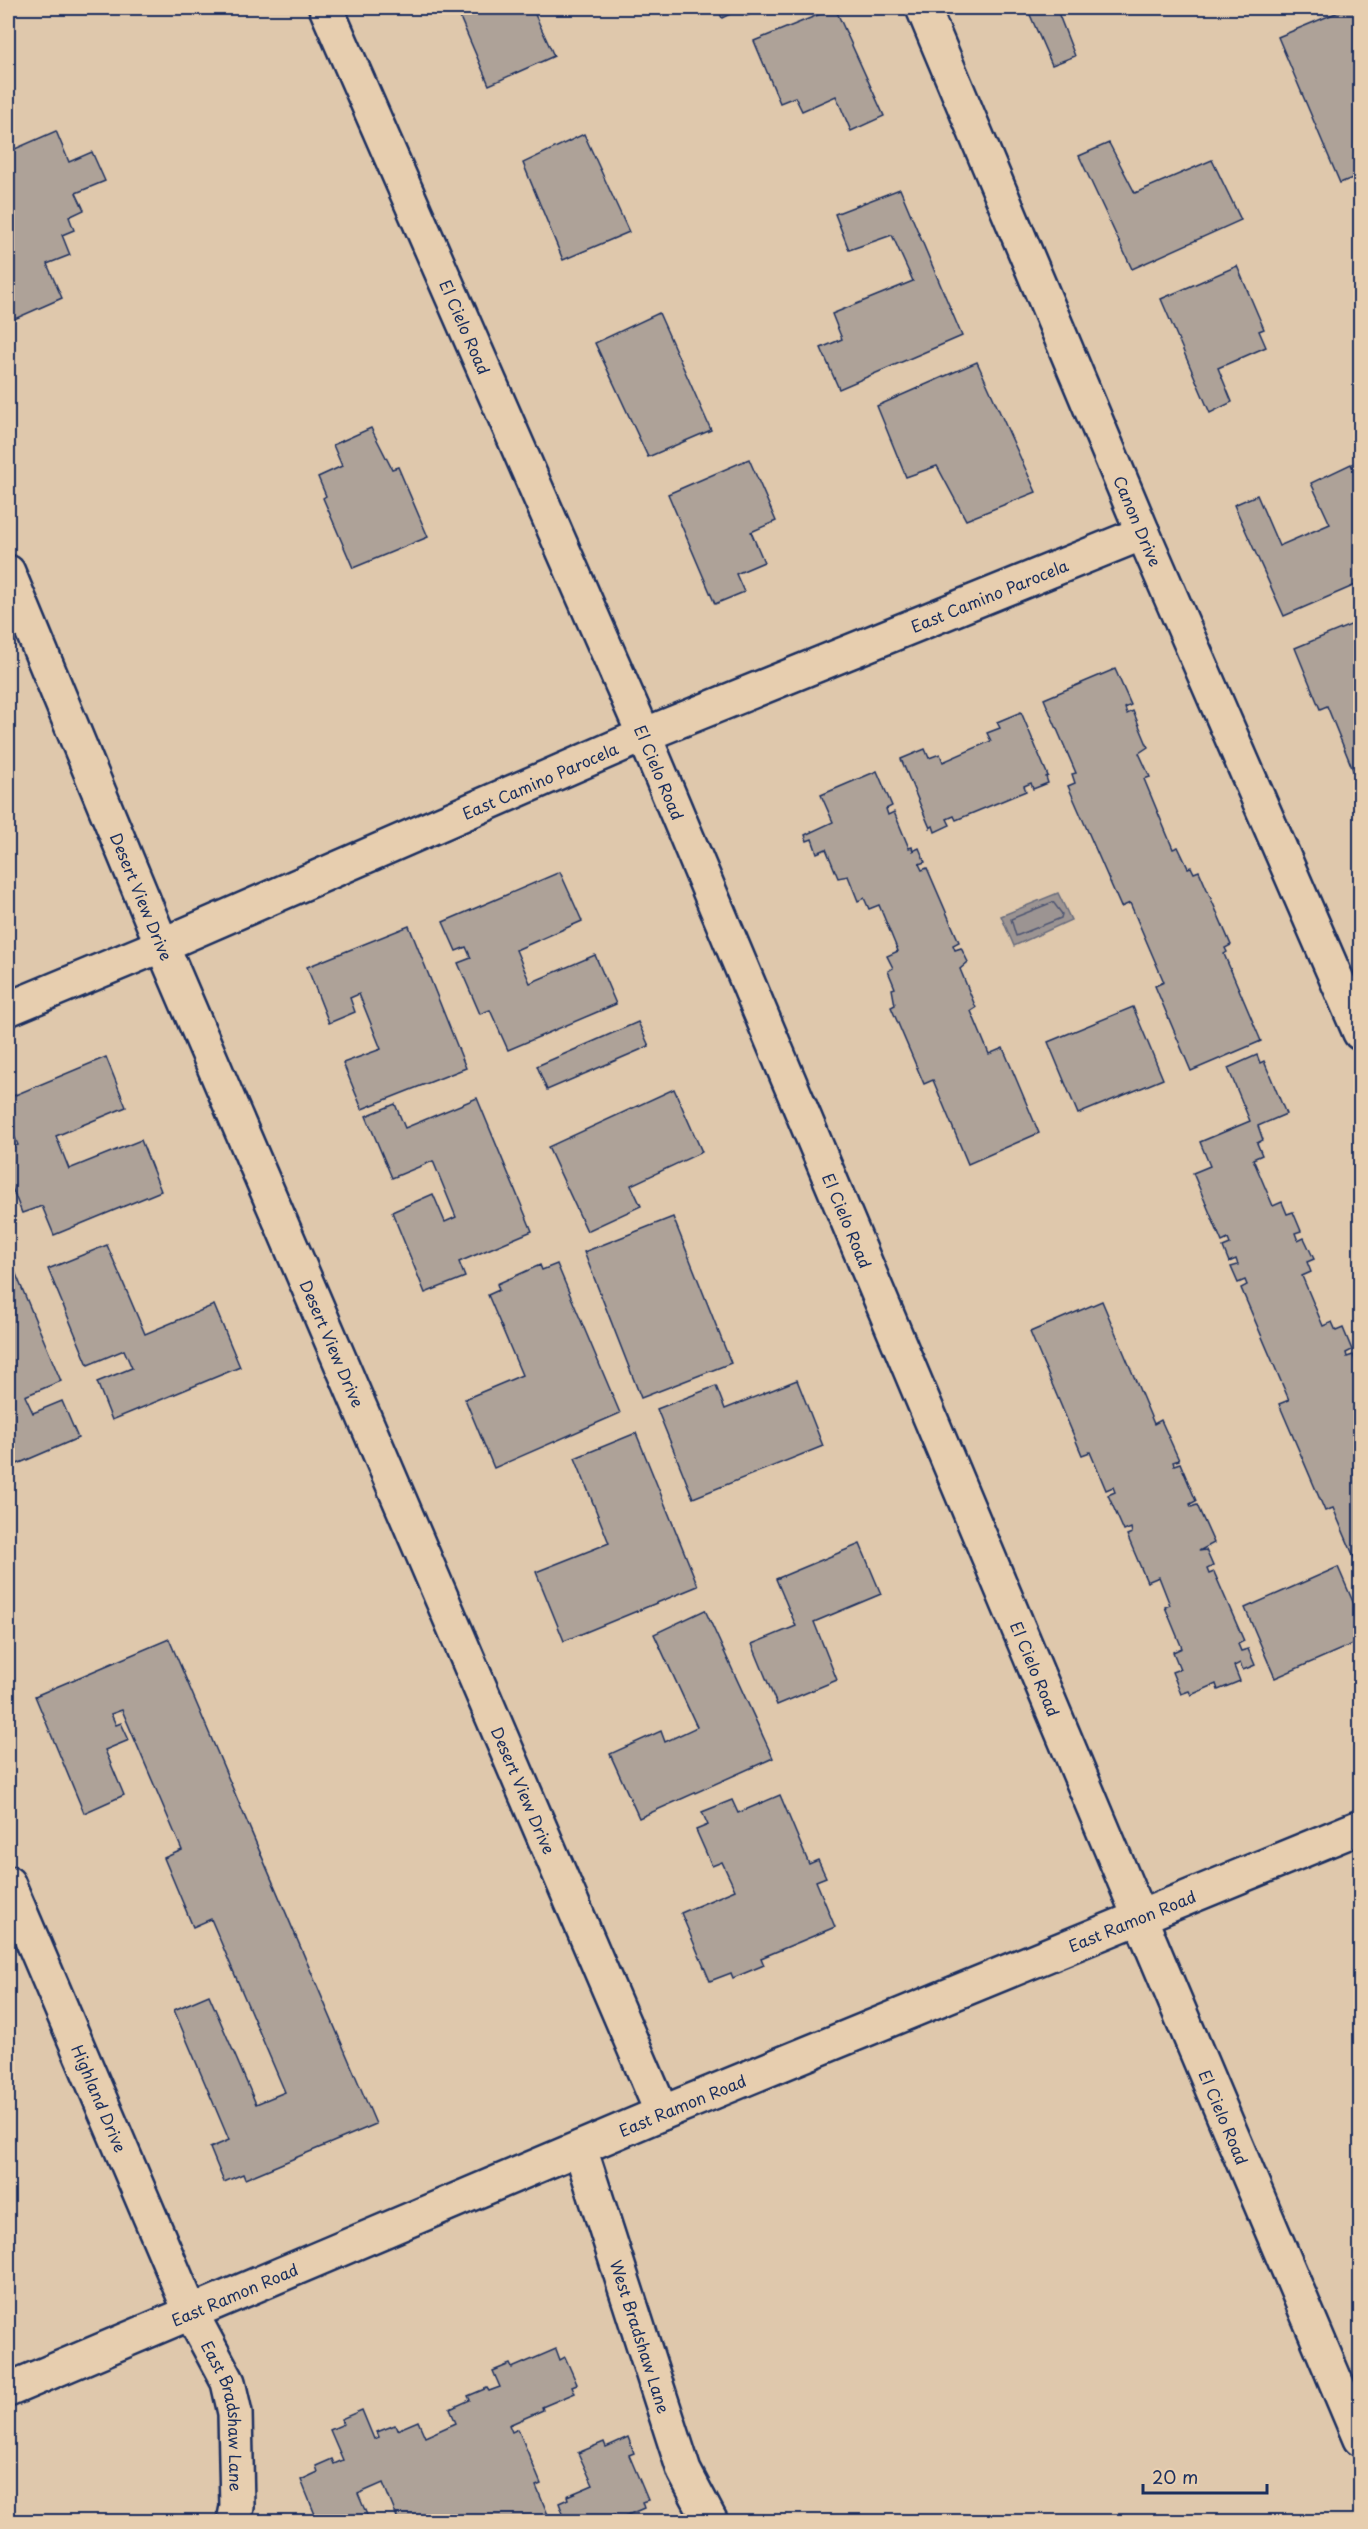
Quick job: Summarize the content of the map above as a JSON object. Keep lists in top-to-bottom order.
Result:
{
  "streets": {
    "street": [
      "El Cielo Road",
      "Canon Drive",
      "East Camino Parocela",
      "Desert View Drive",
      "East Ramon Road",
      "Highland Drive",
      "West Bradshaw Lane",
      "East Bradshaw Lane"
    ]
  },
  "crossings": [
    ["El Cielo Road", "East Camino Parocela"],
    ["El Cielo Road", "East Ramon Road"],
    ["Canon Drive", "East Camino Parocela"],
    ["East Camino Parocela", "Desert View Drive"],
    ["Desert View Drive", "East Ramon Road"],
    ["East Ramon Road", "Highland Drive"],
    ["East Ramon Road", "West Bradshaw Lane"],
    ["East Ramon Road", "East Bradshaw Lane"],
    ["Highland Drive", "East Bradshaw Lane"]
  ],
  "scale_bar": "20 m"
}
